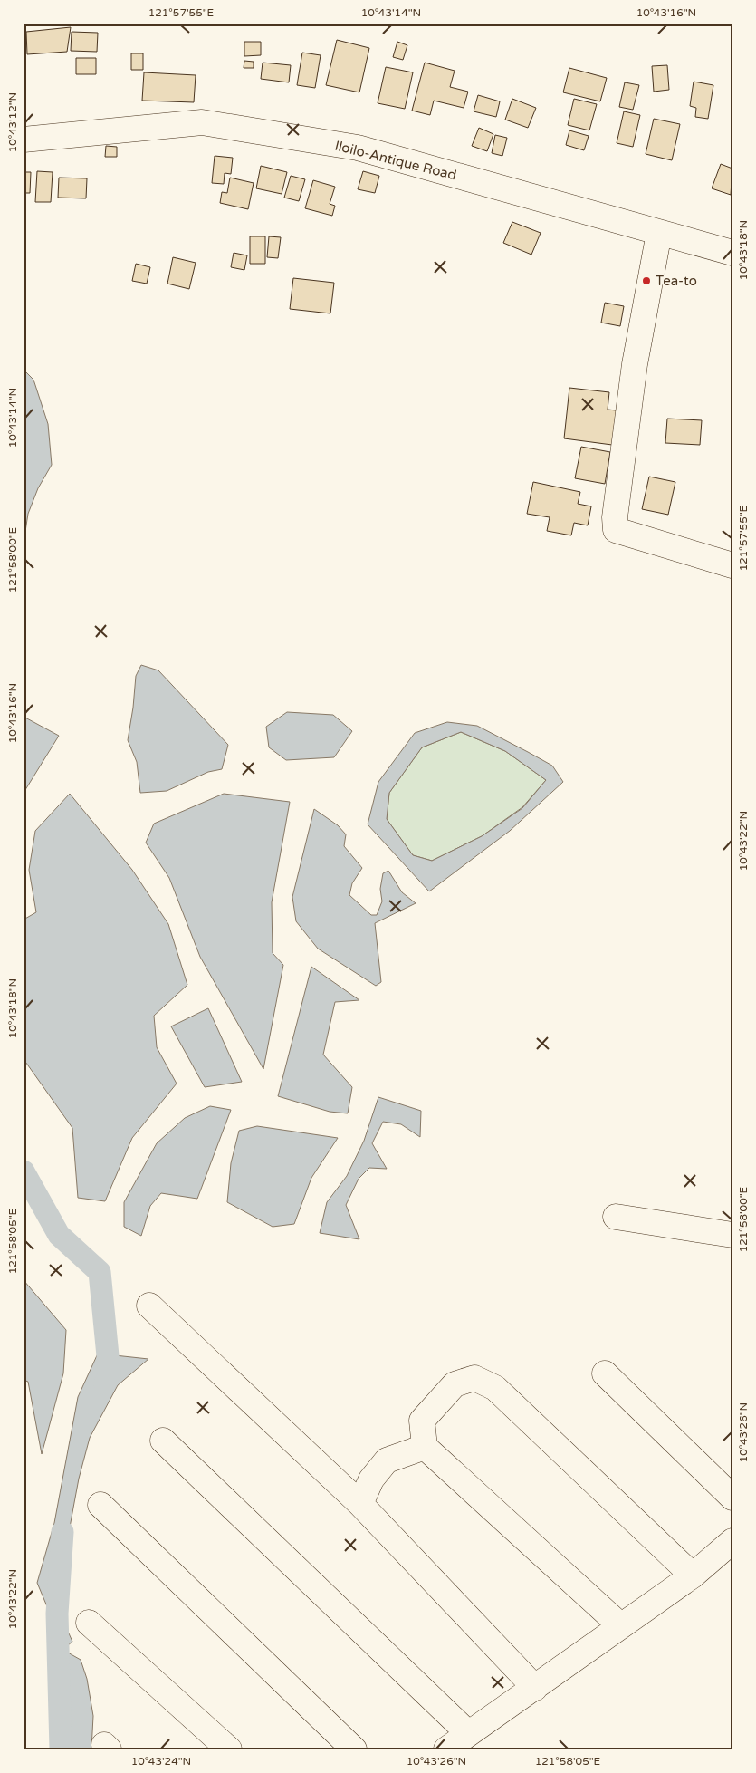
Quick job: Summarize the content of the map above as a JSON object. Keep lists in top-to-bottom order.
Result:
{
  "streets": {
    "street": ["Iloilo-Antique Road"]
  },
  "places": ["Tea-to"],
  "coordinates": [
    "121°57'55\"E",
    "10°43'14\"N",
    "10°43'16\"N",
    "10°43'12\"N",
    "10°43'18\"N",
    "121°58'00\"E",
    "10°43'22\"N",
    "121°58'05\"E",
    "10°43'26\"N",
    "10°43'24\"N"
  ]
}
